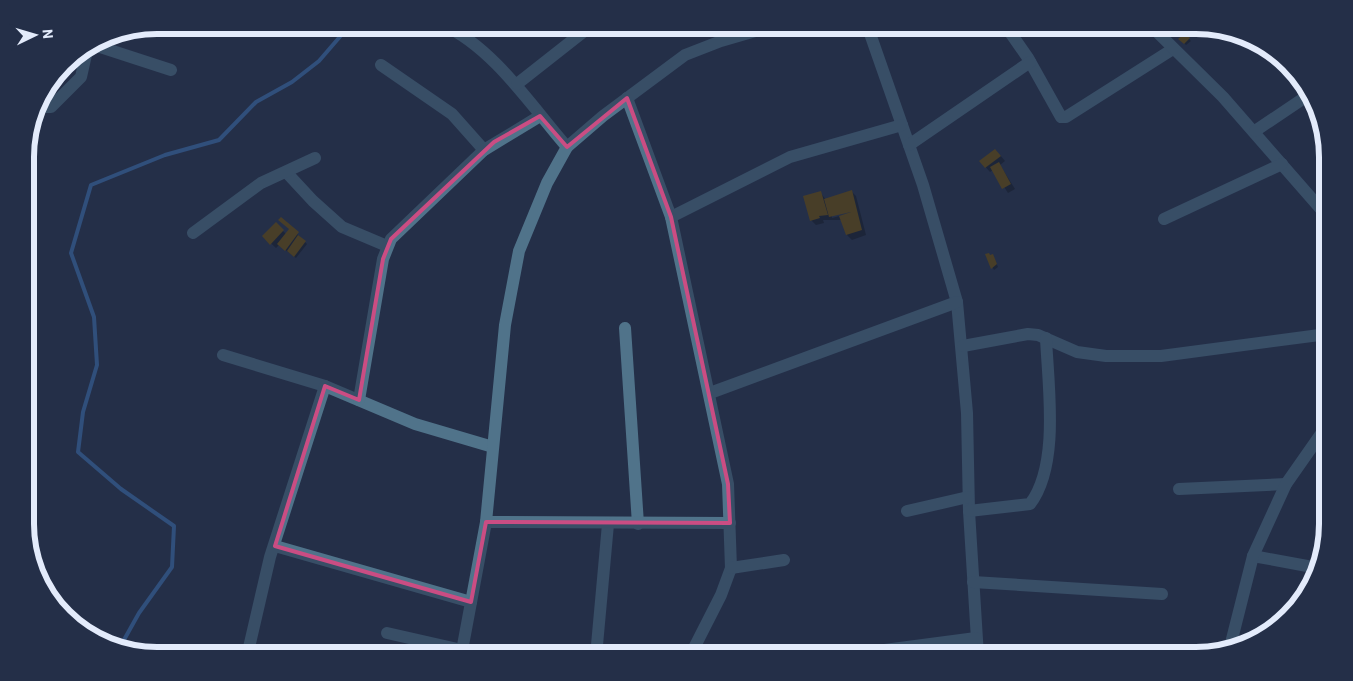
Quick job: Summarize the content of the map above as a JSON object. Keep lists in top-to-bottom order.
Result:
{
  "north": "right"
}
